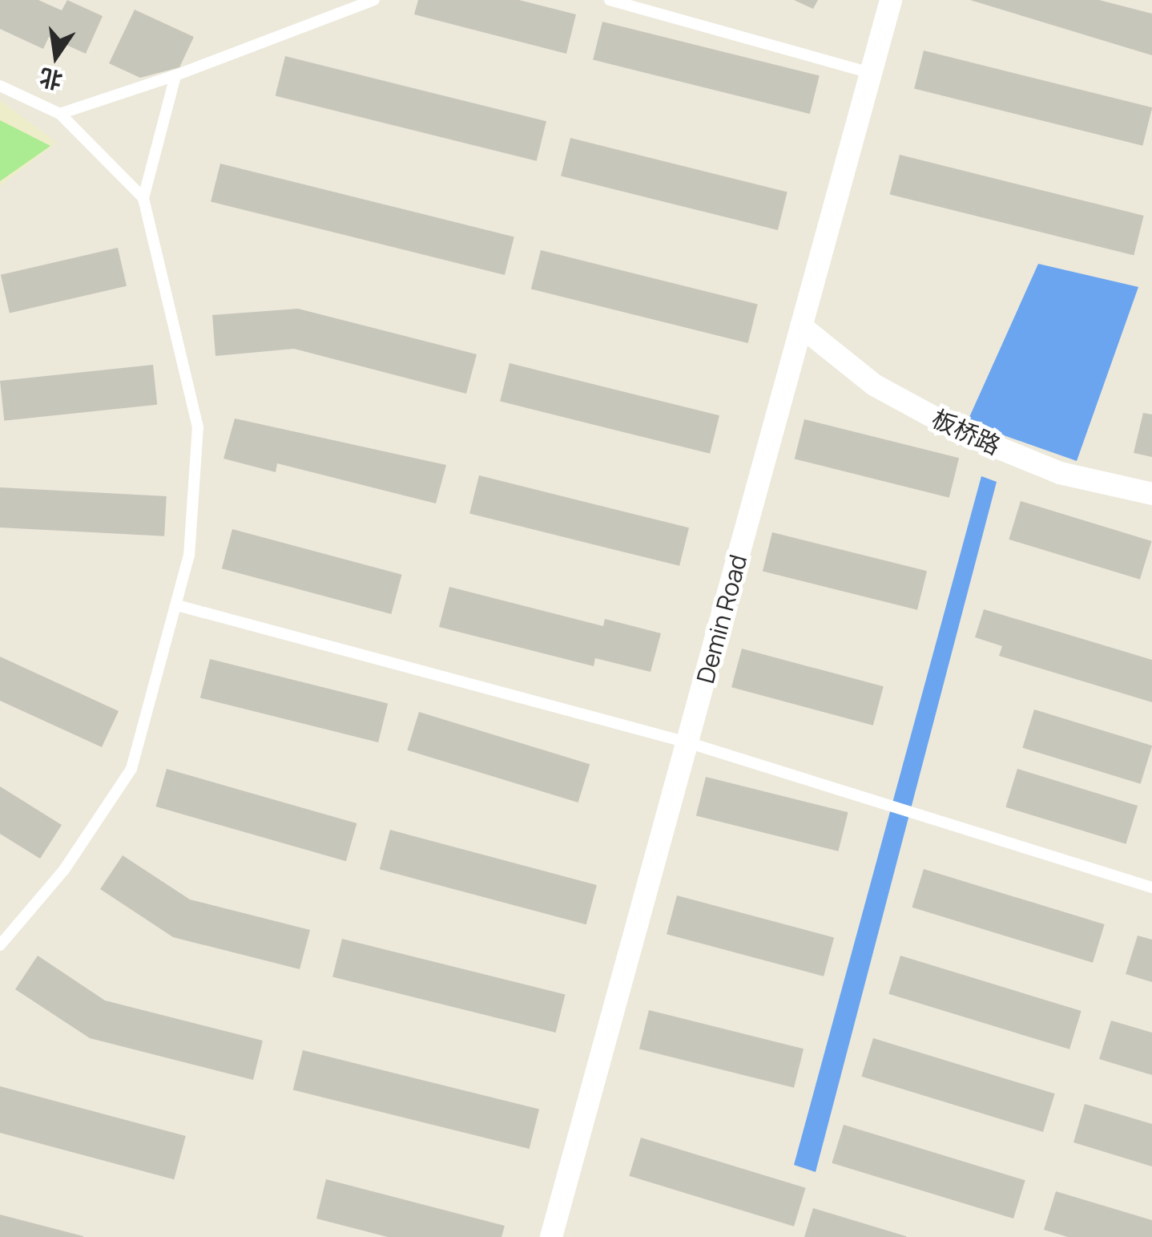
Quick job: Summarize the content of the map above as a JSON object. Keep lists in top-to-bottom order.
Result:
{
  "streets": {
    "street": ["板桥路", "Demin Road"]
  },
  "crossings": [
    ["板桥路", "Demin Road"]
  ],
  "north": "bottom"
}
